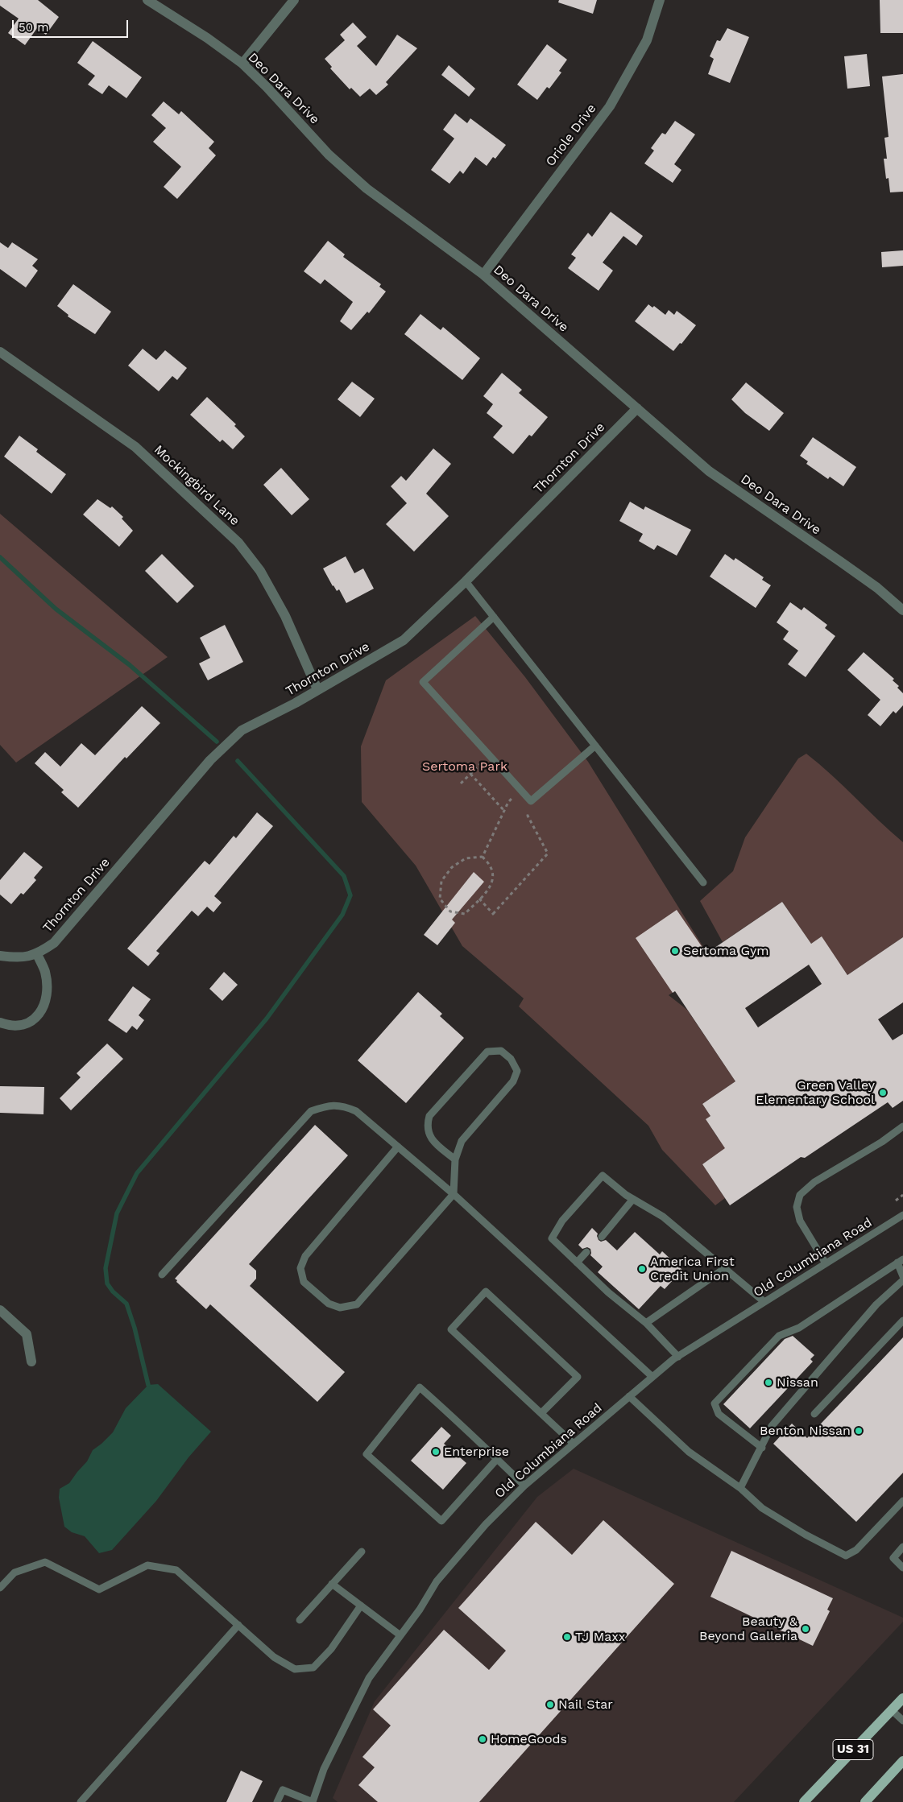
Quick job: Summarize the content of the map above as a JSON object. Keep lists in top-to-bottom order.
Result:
{
  "streets": {
    "main road": ["US 31"],
    "street": [
      "Deo Dara Drive",
      "Oriole Drive",
      "Thornton Drive",
      "Mockingbird Lane"
    ],
    "lane": ["Old Columbiana Road"]
  },
  "crossings": [
    ["Deo Dara Drive", "Oriole Drive"],
    ["Deo Dara Drive", "Thornton Drive"],
    ["Thornton Drive", "Mockingbird Lane"]
  ],
  "parks": ["Sertoma Park"],
  "places": [
    "Sertoma Gym",
    "Green Valley Elementary School",
    "America First Credit Union",
    "Nissan",
    "Benton Nissan",
    "Enterprise",
    "Beauty & Beyond Galleria",
    "TJ Maxx",
    "Nail Star",
    "HomeGoods"
  ],
  "scale_bar": "50 m"
}
